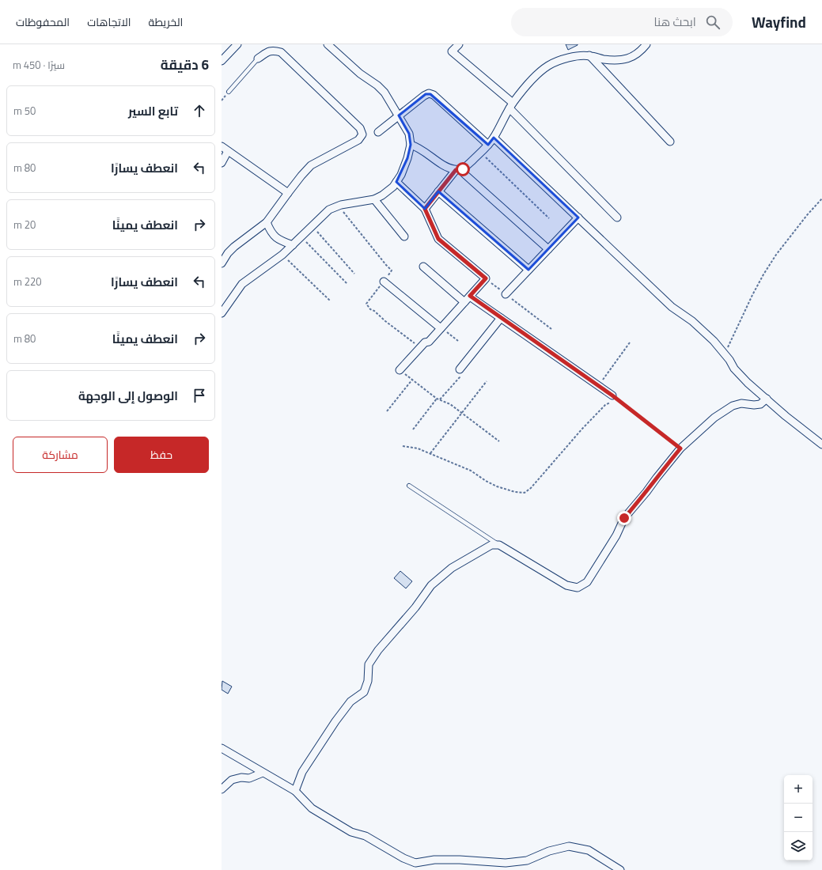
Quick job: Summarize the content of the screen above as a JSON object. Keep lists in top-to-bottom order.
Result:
{
  "page": {
    "header": "Wayfind",
    "search": "ابحث هنا",
    "nav": ["الخريطة", "الاتجاهات", "المحفوظات"],
    "heading": ["6 دقيقة", "سيرًا · 450 m"],
    "list": [
      ["تابع السير", "50 m"],
      ["انعطف يسارًا", "80 m"],
      ["انعطف يمينًا", "20 m"],
      ["انعطف يسارًا", "220 m"],
      ["انعطف يمينًا", "80 m"],
      "الوصول إلى الوجهة"
    ],
    "buttons": ["حفظ", "مشاركة"],
    "map_buttons": ["+", "−"]
  }
}
